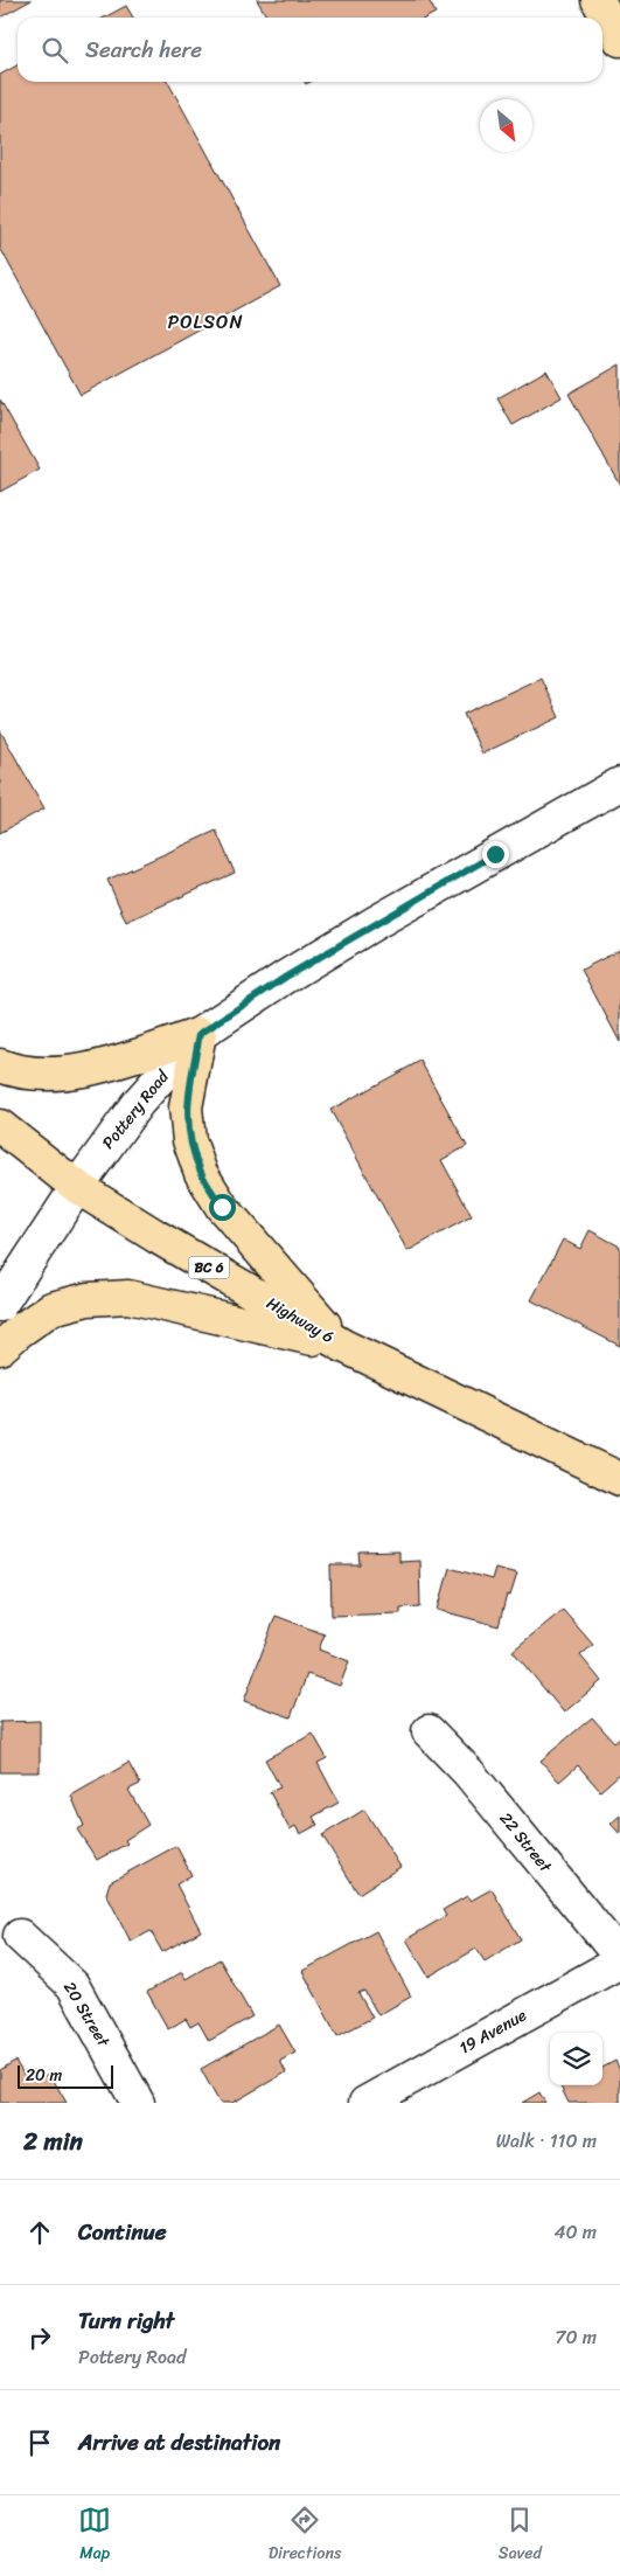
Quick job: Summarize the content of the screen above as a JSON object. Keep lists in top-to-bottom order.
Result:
{
  "streets": {
    "main road": ["BC 6", "Highway 6"],
    "street": [
      "Pottery Road",
      "22 Street",
      "20 Street",
      "19 Avenue"
    ]
  },
  "crossings": [
    ["Pottery Road", "Highway 6"]
  ],
  "districts": ["POLSON"],
  "scale_bar": "20 m",
  "north": "bottom right",
  "page": {
    "search": "Search here",
    "scale": "20 m",
    "heading": ["2 min", "Walk · 110 m"],
    "list": [
      ["Continue", "40 m"],
      ["Turn right", "Pottery Road", "70 m"],
      "Arrive at destination"
    ],
    "nav": ["Map", "Directions", "Saved"]
  }
}
